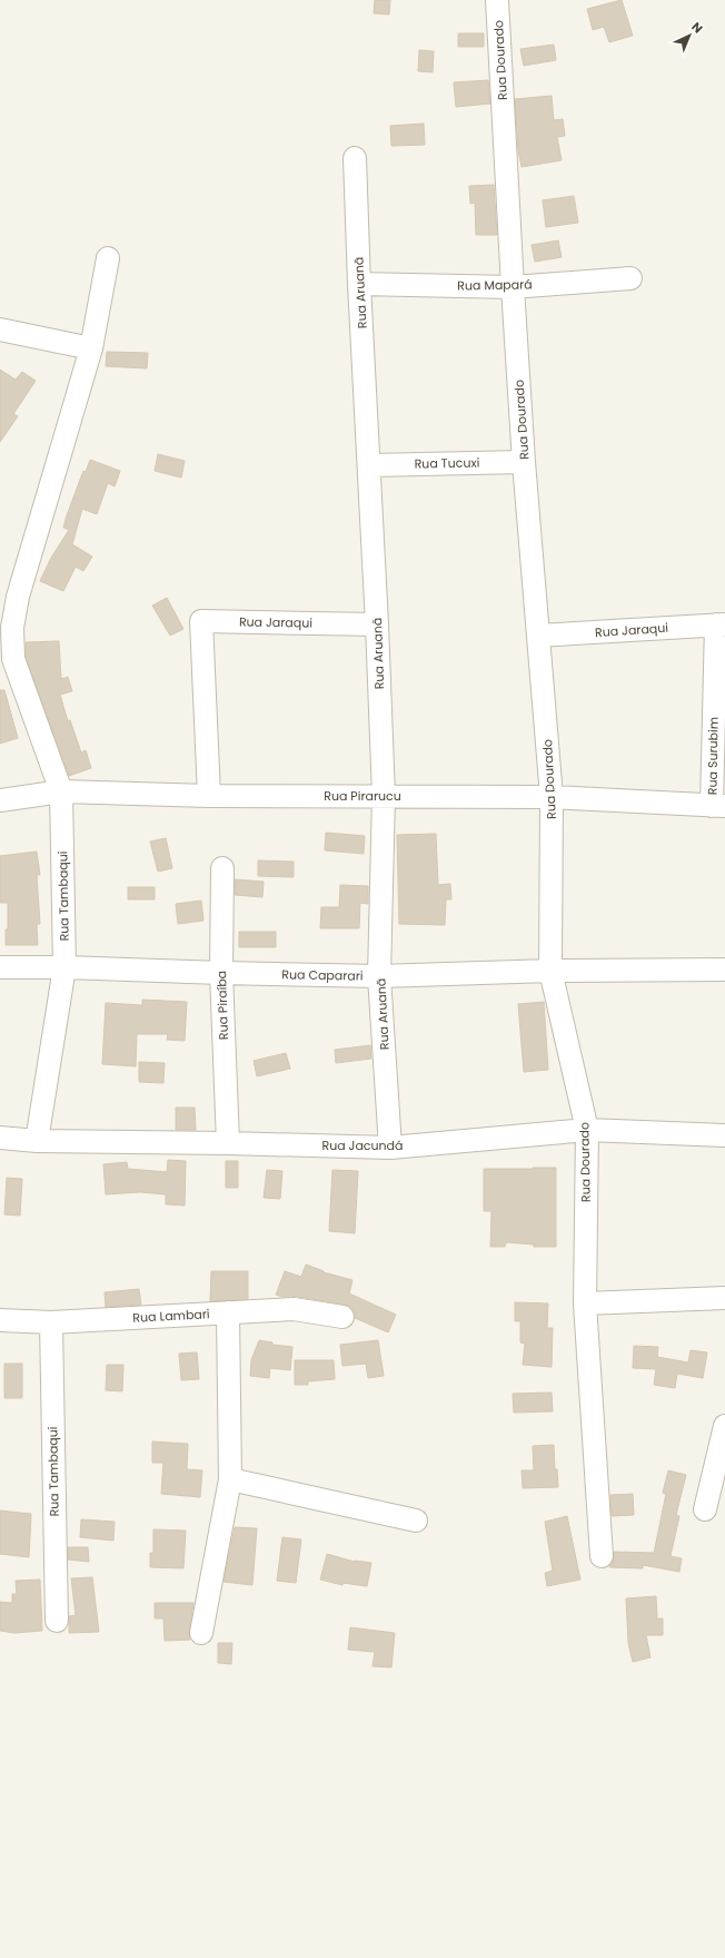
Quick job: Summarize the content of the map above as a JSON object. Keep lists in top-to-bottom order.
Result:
{
  "streets": {
    "street": [
      "Rua Dourado",
      "Rua Mapará",
      "Rua Aruanã",
      "Rua Tucuxi",
      "Rua Jaraqui",
      "Rua Surubim",
      "Rua Pirarucu",
      "Rua Tambaqui",
      "Rua Caparari",
      "Rua Piraíba",
      "Rua Jacundá",
      "Rua Lambari"
    ]
  },
  "crossings": [
    ["Rua Dourado", "Rua Mapará"],
    ["Rua Dourado", "Rua Tucuxi"],
    ["Rua Dourado", "Rua Jaraqui"],
    ["Rua Dourado", "Rua Pirarucu"],
    ["Rua Dourado", "Rua Caparari"],
    ["Rua Dourado", "Rua Jacundá"],
    ["Rua Mapará", "Rua Aruanã"],
    ["Rua Aruanã", "Rua Tucuxi"],
    ["Rua Aruanã", "Rua Jaraqui"],
    ["Rua Aruanã", "Rua Pirarucu"],
    ["Rua Aruanã", "Rua Caparari"],
    ["Rua Aruanã", "Rua Jacundá"],
    ["Rua Jaraqui", "Rua Surubim"],
    ["Rua Jaraqui", "Rua Pirarucu"],
    ["Rua Surubim", "Rua Pirarucu"],
    ["Rua Pirarucu", "Rua Tambaqui"],
    ["Rua Tambaqui", "Rua Caparari"],
    ["Rua Tambaqui", "Rua Jacundá"],
    ["Rua Tambaqui", "Rua Lambari"],
    ["Rua Caparari", "Rua Piraíba"],
    ["Rua Piraíba", "Rua Jacundá"]
  ],
  "north": "top right"
}
